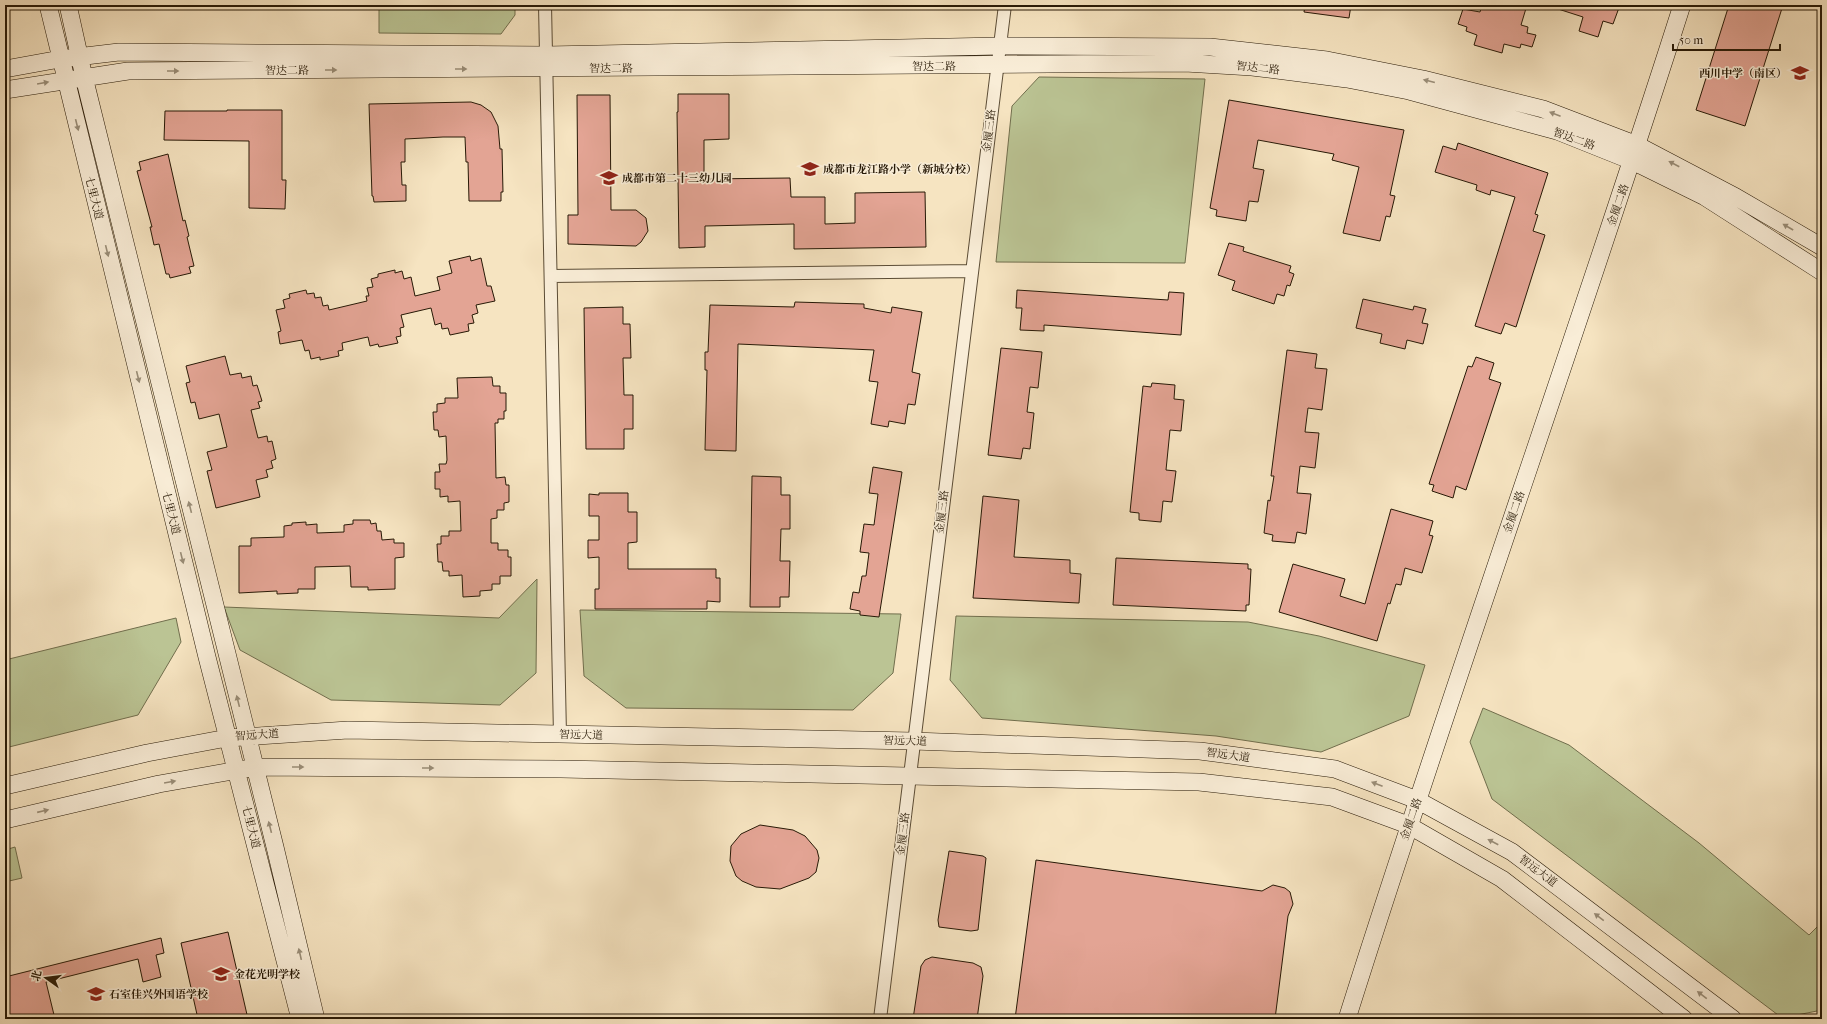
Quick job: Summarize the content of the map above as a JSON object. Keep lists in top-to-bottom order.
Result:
{
  "streets": {
    "main road": [
      "智达二路",
      "七里大道",
      "金履二路",
      "智远大道"
    ],
    "street": ["金履三路"]
  },
  "crossings": [
    ["智达二路", "金履三路"],
    ["智达二路", "七里大道"],
    ["智达二路", "金履二路"],
    ["金履三路", "智远大道"],
    ["七里大道", "智远大道"],
    ["金履二路", "智远大道"]
  ],
  "places": {
    "school or university": [
      "西川中学（南区）",
      "成都市龙江路小学（新城分校）",
      "成都市第二十三幼儿园",
      "金花光明学校",
      "石室佳兴外国语学校"
    ]
  },
  "scale_bar": "50 m",
  "north": "left"
}
